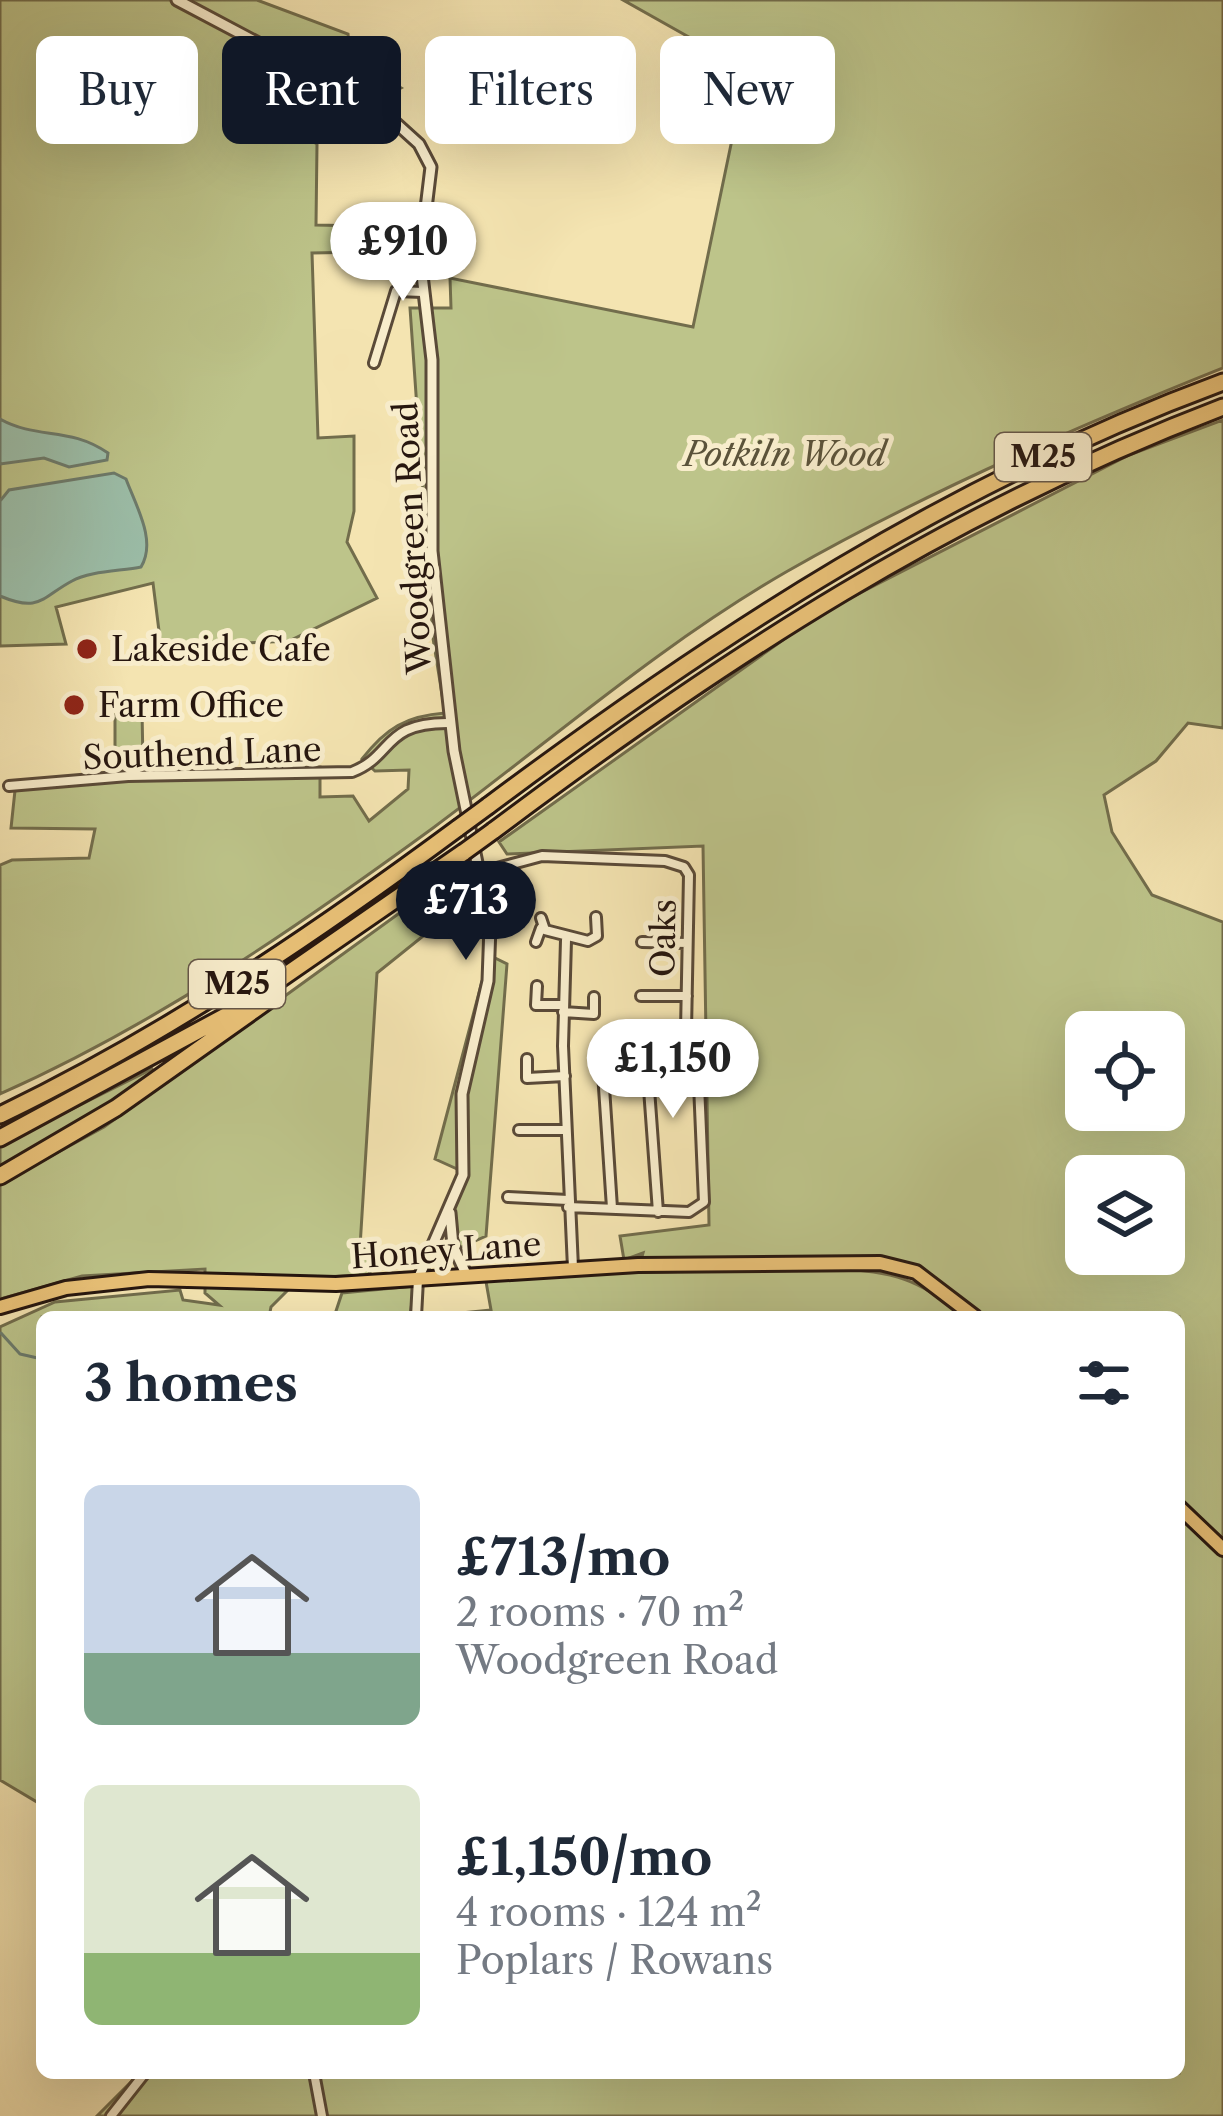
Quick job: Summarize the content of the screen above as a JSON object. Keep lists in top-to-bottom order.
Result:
{
  "streets": {
    "highway": ["M25"],
    "main road": ["Honey Lane"],
    "street": ["Woodgreen Road", "Southend Lane", "Oaks"]
  },
  "crossings": [
    ["Woodgreen Road", "Southend Lane"],
    ["Woodgreen Road", "Oaks"],
    ["Woodgreen Road", "Honey Lane"]
  ],
  "parks": ["Potkiln Wood"],
  "places": ["Lakeside Cafe", "Farm Office"],
  "page": {
    "chip": [
      "Buy",
      "Rent",
      "Filters",
      "New"
    ],
    "price": ["£910", "£713", "£1,150"],
    "heading": "3 homes",
    "list": [
      {
        "name": "£713/mo",
        "note": "2 rooms · 70 m² · Woodgreen Road"
      },
      {
        "name": "£1,150/mo",
        "note": "4 rooms · 124 m² · Poplars / Rowans"
      }
    ]
  }
}
